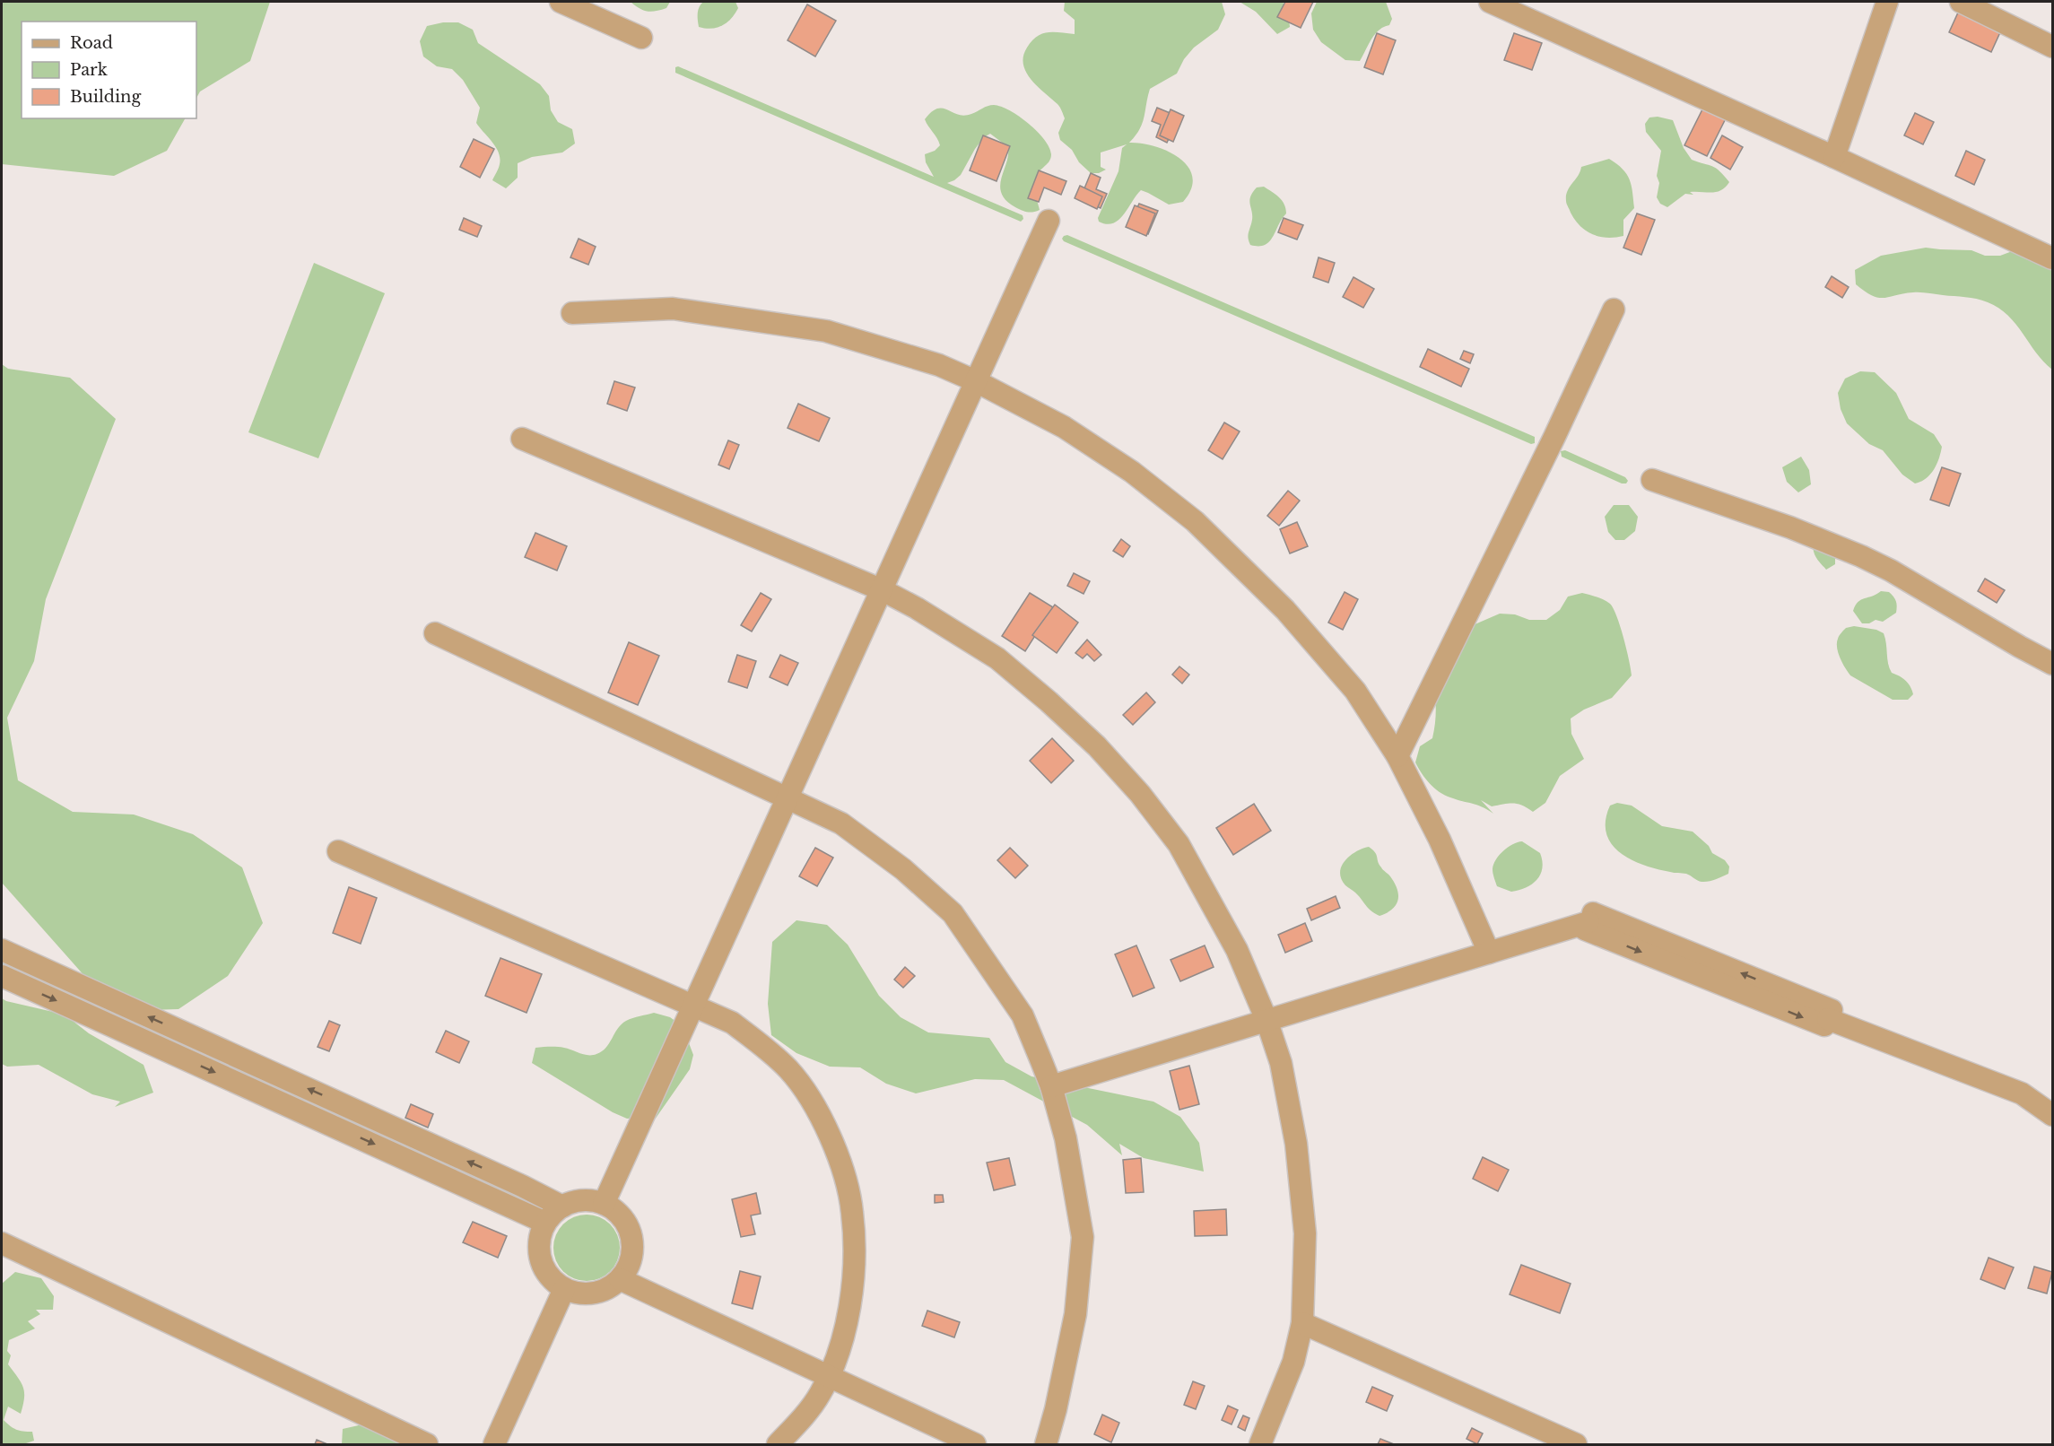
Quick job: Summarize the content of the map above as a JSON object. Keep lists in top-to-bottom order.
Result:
{
  "legend": ["Road", "Park", "Building"]
}
